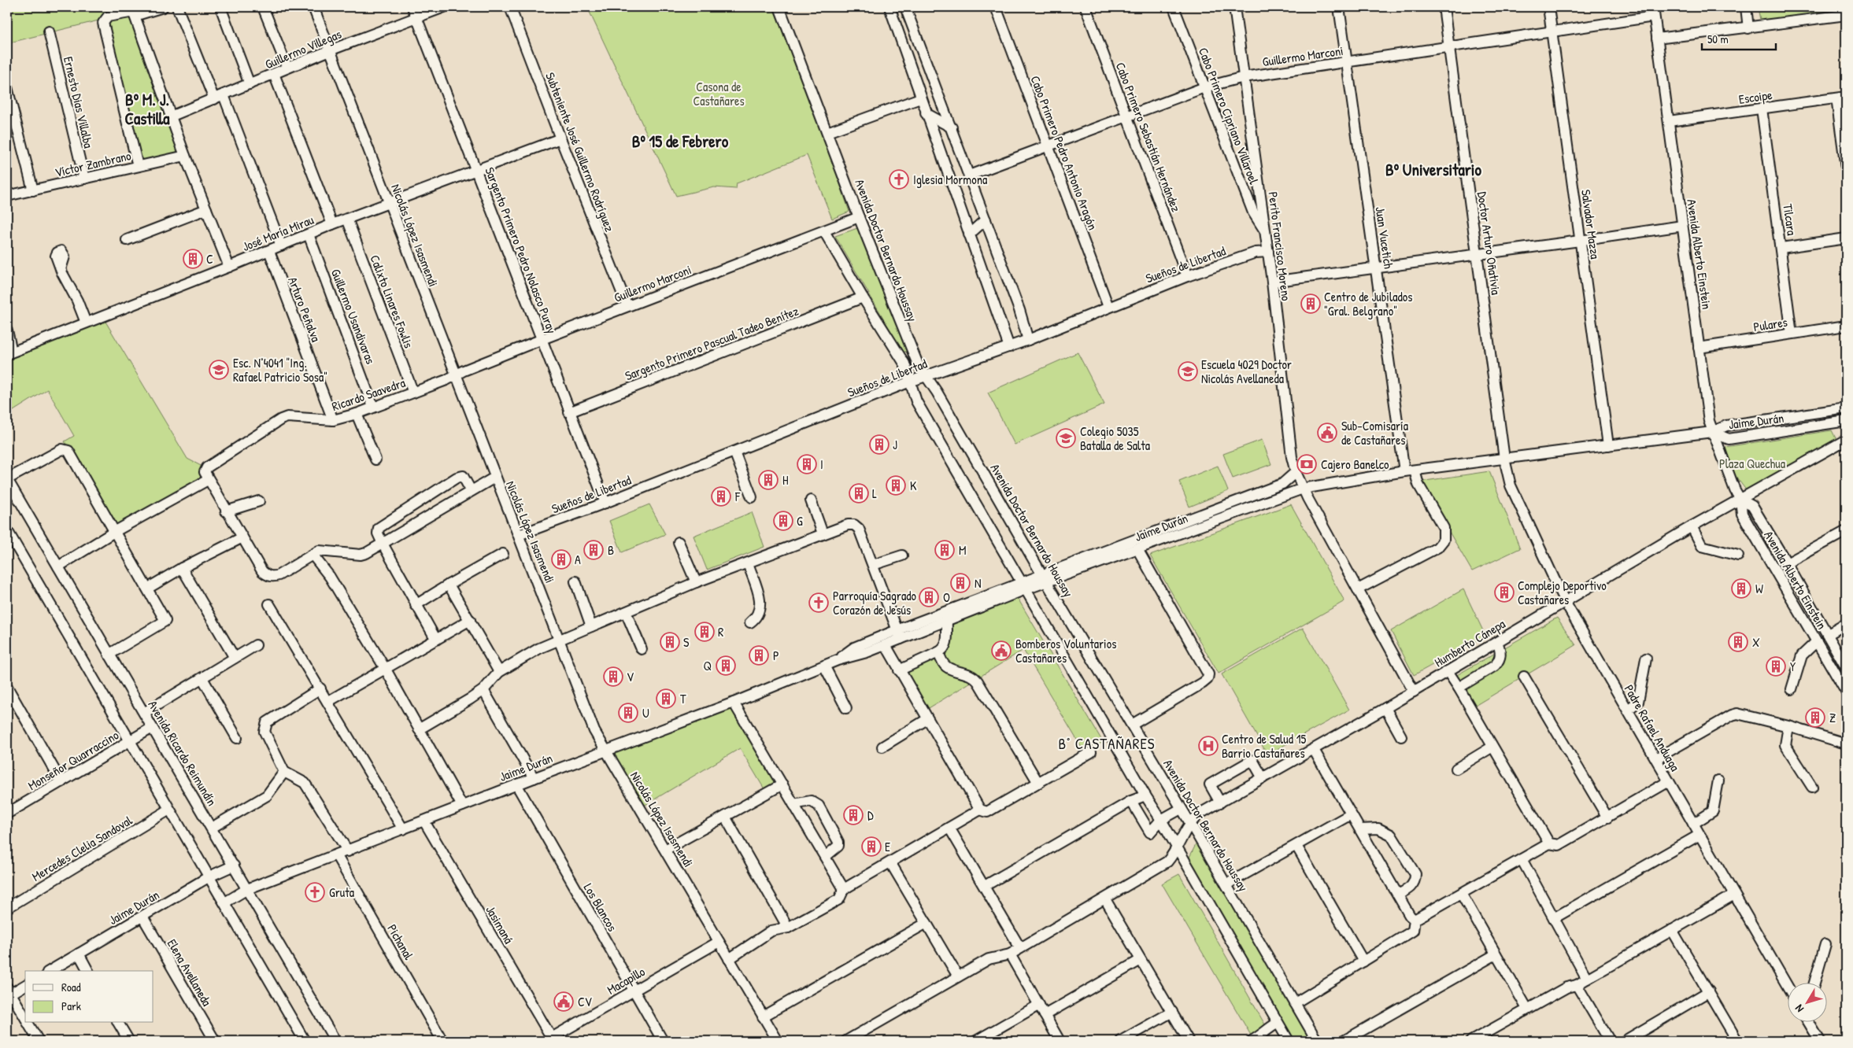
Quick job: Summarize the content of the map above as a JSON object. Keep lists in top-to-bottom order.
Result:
{
  "streets": {
    "street": [
      "Guillermo Villegas",
      "Guillermo Marconi",
      "Escoipe",
      "Ernesto Dias Villalba",
      "Cabo Primero Cipriano Villaroel",
      "Cabo Primero Sebastián Hernández",
      "Subteniente José Guillermo Rodríguez",
      "Cabo Primero Pedro Antonio Aragón",
      "Víctor Zambrano",
      "Tilcara",
      "Salvador Mazza",
      "José María Mirau",
      "Nicolás López Isasmendi",
      "Juan Vucetich",
      "Doctor Arturo Oñativia",
      "Perito Francisco Moreno",
      "Sargento Primero Pedro Nolasco Puray",
      "Avenida Doctor Bernardo Houssay",
      "Avenida Alberto Einstein",
      "Sueños de Libertad",
      "Calixto Linares Fowlis",
      "Arturo Peñalva",
      "Guillermo Usandivaras",
      "Pulares",
      "Sargento Primero Pascual Tadeo Benítez",
      "Ricardo Saavedra",
      "Jaime Durán",
      "Humberto Cánepa",
      "Padre Rafael Anduaga",
      "Avenida Ricardo Reimundín",
      "Monseñor Quarraccino",
      "Mercedes Clelia Sandoval",
      "Los Blancos",
      "Jasimaná",
      "Pichanal",
      "Elena Avellaneda",
      "Macapillo"
    ]
  },
  "crossings": [
    ["Guillermo Villegas", "Nicolás López Isasmendi"],
    ["Guillermo Villegas", "Sargento Primero Pedro Nolasco Puray"],
    ["Guillermo Marconi", "Cabo Primero Cipriano Villaroel"],
    ["Guillermo Marconi", "Cabo Primero Sebastián Hernández"],
    ["Guillermo Marconi", "Subteniente José Guillermo Rodríguez"],
    ["Guillermo Marconi", "Cabo Primero Pedro Antonio Aragón"],
    ["Guillermo Marconi", "Salvador Mazza"],
    ["Guillermo Marconi", "Nicolás López Isasmendi"],
    ["Guillermo Marconi", "Juan Vucetich"],
    ["Guillermo Marconi", "Doctor Arturo Oñativia"],
    ["Guillermo Marconi", "Perito Francisco Moreno"],
    ["Guillermo Marconi", "Sargento Primero Pedro Nolasco Puray"],
    ["Guillermo Marconi", "Avenida Doctor Bernardo Houssay"],
    ["Guillermo Marconi", "Avenida Alberto Einstein"],
    ["Guillermo Marconi", "Ricardo Saavedra"],
    ["Escoipe", "Tilcara"],
    ["Escoipe", "Avenida Alberto Einstein"],
    ["Ernesto Dias Villalba", "Víctor Zambrano"],
    ["Cabo Primero Cipriano Villaroel", "Perito Francisco Moreno"],
    ["Cabo Primero Sebastián Hernández", "Sueños de Libertad"],
    ["Subteniente José Guillermo Rodríguez", "José María Mirau"],
    ["Cabo Primero Pedro Antonio Aragón", "Sueños de Libertad"],
    ["Tilcara", "Pulares"],
    ["Salvador Mazza", "Jaime Durán"],
    ["José María Mirau", "Nicolás López Isasmendi"],
    ["José María Mirau", "Sargento Primero Pedro Nolasco Puray"],
    ["José María Mirau", "Calixto Linares Fowlis"],
    ["José María Mirau", "Arturo Peñalva"],
    ["José María Mirau", "Guillermo Usandivaras"],
    ["Nicolás López Isasmendi", "Sueños de Libertad"],
    ["Nicolás López Isasmendi", "Ricardo Saavedra"],
    ["Nicolás López Isasmendi", "Jaime Durán"],
    ["Nicolás López Isasmendi", "Macapillo"],
    ["Juan Vucetich", "Perito Francisco Moreno"],
    ["Juan Vucetich", "Jaime Durán"],
    ["Doctor Arturo Oñativia", "Jaime Durán"],
    ["Doctor Arturo Oñativia", "Padre Rafael Anduaga"],
    ["Perito Francisco Moreno", "Sueños de Libertad"],
    ["Perito Francisco Moreno", "Jaime Durán"],
    ["Perito Francisco Moreno", "Humberto Cánepa"],
    ["Sargento Primero Pedro Nolasco Puray", "Sueños de Libertad"],
    ["Sargento Primero Pedro Nolasco Puray", "Sargento Primero Pascual Tadeo Benítez"],
    ["Avenida Doctor Bernardo Houssay", "Sueños de Libertad"],
    ["Avenida Doctor Bernardo Houssay", "Jaime Durán"],
    ["Avenida Doctor Bernardo Houssay", "Humberto Cánepa"],
    ["Avenida Alberto Einstein", "Pulares"],
    ["Avenida Alberto Einstein", "Jaime Durán"],
    ["Avenida Alberto Einstein", "Humberto Cánepa"],
    ["Calixto Linares Fowlis", "Ricardo Saavedra"],
    ["Arturo Peñalva", "Ricardo Saavedra"],
    ["Guillermo Usandivaras", "Ricardo Saavedra"],
    ["Jaime Durán", "Padre Rafael Anduaga"],
    ["Jaime Durán", "Avenida Ricardo Reimundín"],
    ["Jaime Durán", "Los Blancos"],
    ["Jaime Durán", "Jasimaná"],
    ["Jaime Durán", "Pichanal"],
    ["Jaime Durán", "Elena Avellaneda"],
    ["Humberto Cánepa", "Padre Rafael Anduaga"],
    ["Avenida Ricardo Reimundín", "Monseñor Quarraccino"],
    ["Los Blancos", "Macapillo"],
    ["Jasimaná", "Macapillo"]
  ],
  "districts": [
    "Bº M. J. Castilla",
    "Bº 15 de Febrero",
    "Bº Universitario",
    "B° CASTAÑARES"
  ],
  "parks": ["Casona de Castañares", "Plaza Quechua"],
  "places": {
    "church": ["Iglesia Mormona", "Parroquía Sagrado Corazón de Jesús", "Gruta"],
    "building": [
      "C",
      "Centro de Jubilados \"Gral. Belgrano\"",
      "J",
      "I",
      "H",
      "K",
      "L",
      "F",
      "G",
      "B",
      "M",
      "A",
      "N",
      "W",
      "Complejo Deportivo Castañares",
      "O",
      "R",
      "S",
      "X",
      "P",
      "Q",
      "Y",
      "V",
      "T",
      "U",
      "Z",
      "D",
      "E"
    ],
    "school or university": ["Esc. N°4041 \"Ing. Rafael Patricio Sosa\"", "Escuela 4029 Doctor Nicolás Avellaneda", "Colegio 5035 Batalla de Salta"],
    "public building": ["Sub-Comisaría de Castañares", "Bomberos Voluntarios Castañares", "CV"],
    "bank": ["Cajero Banelco"],
    "hospital": ["Centro de Salud 15 Barrio Castañares"]
  },
  "legend": ["Road", "Park"],
  "scale_bar": "50 m",
  "north": "bottom left"
}
